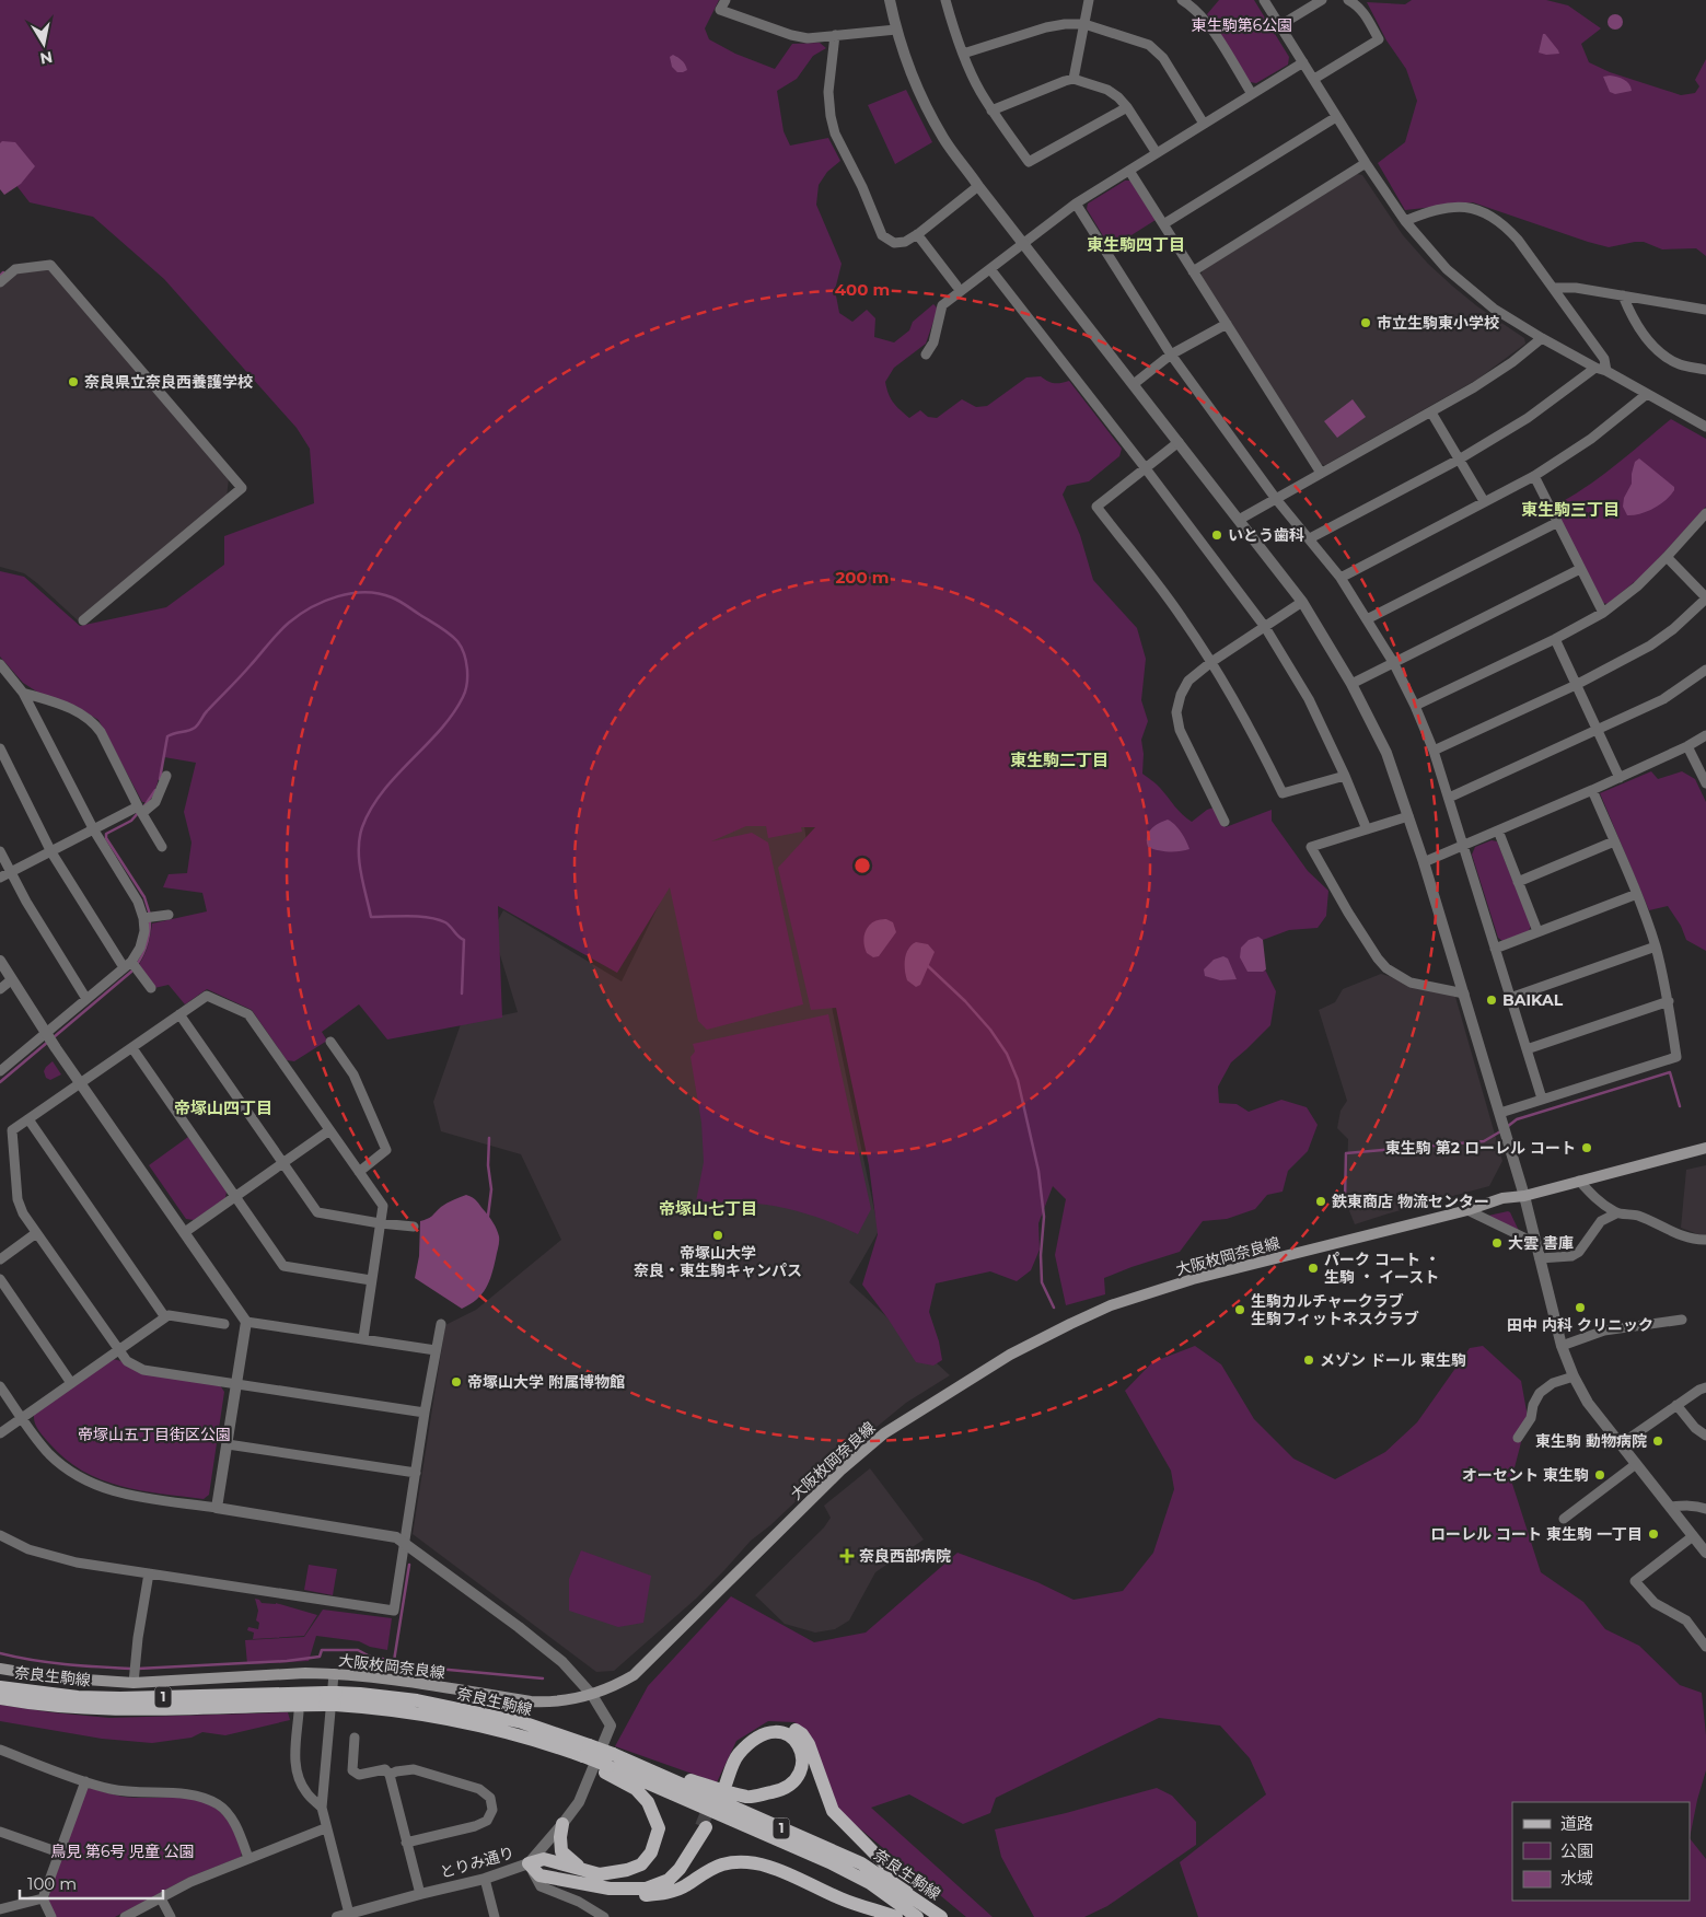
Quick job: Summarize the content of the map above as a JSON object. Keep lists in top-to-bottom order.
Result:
{
  "streets": {
    "main road": ["大阪枚岡奈良線", "奈良生駒線", "1"],
    "street": ["とりみ通り"]
  },
  "crossings": [
    ["大阪枚岡奈良線", "とりみ通り"]
  ],
  "districts": [
    "東生駒四丁目",
    "東生駒三丁目",
    "東生駒二丁目",
    "帝塚山四丁目",
    "帝塚山七丁目"
  ],
  "parks": ["東生駒第6公園", "帝塚山五丁目街区公園", "鳥見 第6号 児童 公園"],
  "places": {
    "other": [
      "市立生駒東小学校",
      "奈良県立奈良西養護学校",
      "いとう歯科",
      "BAIKAL",
      "東生駒 第2 ローレル コート",
      "鉄東商店 物流センター",
      "帝塚山大学 奈良・東生駒キャンパス",
      "大雲 書庫",
      "パーク コート ・ 生駒 ・ イースト",
      "田中 内科 クリニック",
      "生駒カルチャークラブ 生駒フィットネスクラブ",
      "メゾン ドール 東生駒",
      "帝塚山大学 附属博物館",
      "東生駒 動物病院",
      "オーセント 東生駒",
      "ローレル コート 東生駒 一丁目"
    ],
    "health": ["奈良西部病院"]
  },
  "legend": ["道路", "公園", "水域"],
  "scale_bar": "100 m",
  "north": "bottom",
  "rings": ["400 m", "200 m"]
}
